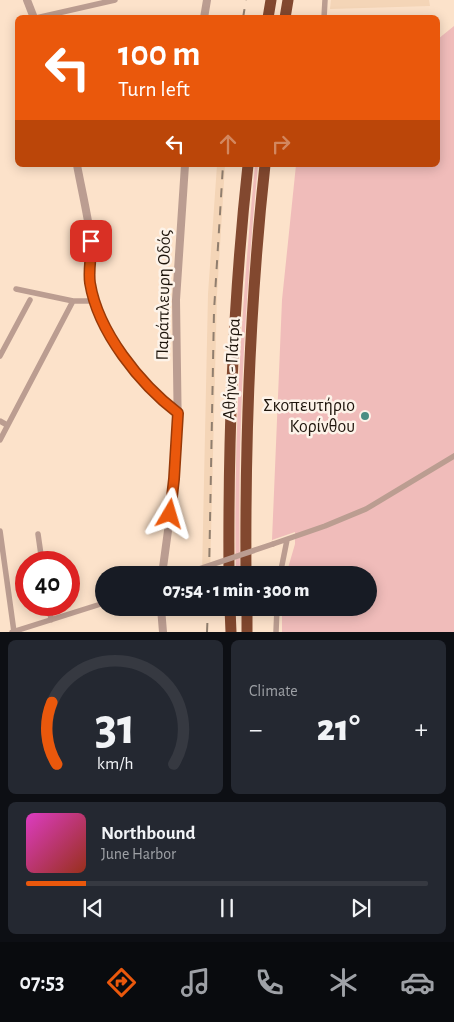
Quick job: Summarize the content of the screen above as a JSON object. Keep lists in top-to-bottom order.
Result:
{
  "streets": {
    "highway": ["Αθήνα - Πάτρα"],
    "street": ["Παράπλευρη Οδός"]
  },
  "places": ["Σκοπευτήριο Κορίνθου"],
  "page": {
    "turn": ["100 m", "Turn left"],
    "limit": "40",
    "trip": "07:54 · 1 min · 300 m",
    "tile": "Climate",
    "heat": ["−", "21°", "+"],
    "song": ["Northbound", "June Harbor"],
    "tabs": "07:53",
    "gauge": ["31", "km/h"]
  }
}
